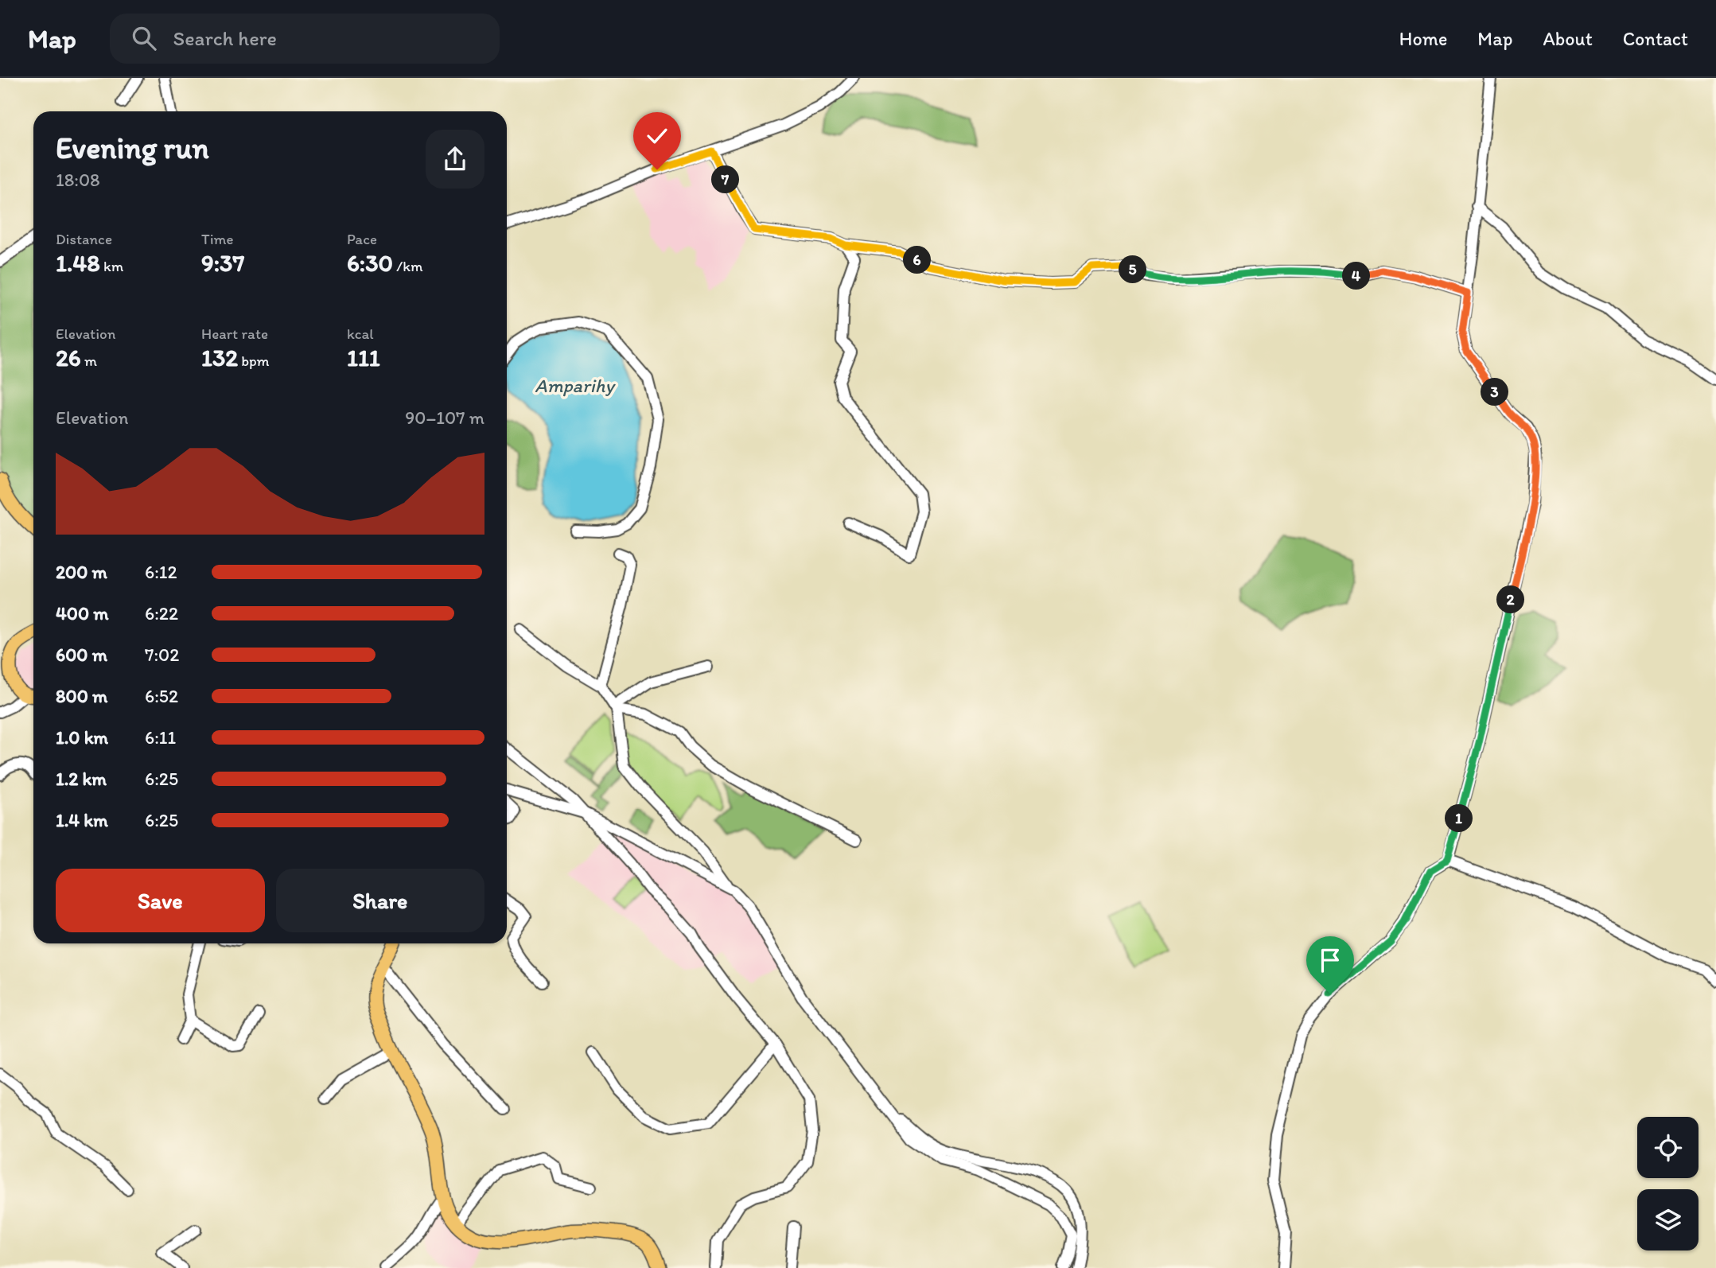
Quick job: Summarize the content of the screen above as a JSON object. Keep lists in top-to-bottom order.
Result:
{
  "water": ["Amparihy"],
  "page": {
    "header": "Map",
    "search": "Search here",
    "nav": [
      "Home",
      "Map",
      "About",
      "Contact"
    ],
    "heading": ["Evening run", "18:08"],
    "pins": [
      "7",
      "6",
      "5",
      "4",
      "3",
      "2",
      "1"
    ],
    "stats": [
      ["Distance", "1.48 km"],
      ["Time", "9:37"],
      ["Pace", "6:30 /km"],
      ["Elevation", "26 m"],
      ["Heart rate", "132 bpm"],
      ["kcal", "111"]
    ],
    "chart": ["Elevation", "90–107 m"],
    "list": [
      {
        "name": "200 m",
        "note": "6:12"
      },
      {
        "name": "400 m",
        "note": "6:22"
      },
      {
        "name": "600 m",
        "note": "7:02"
      },
      {
        "name": "800 m",
        "note": "6:52"
      },
      {
        "name": "1.0 km",
        "note": "6:11"
      },
      {
        "name": "1.2 km",
        "note": "6:25"
      },
      {
        "name": "1.4 km",
        "note": "6:25"
      }
    ],
    "buttons": ["Save", "Share"]
  }
}
